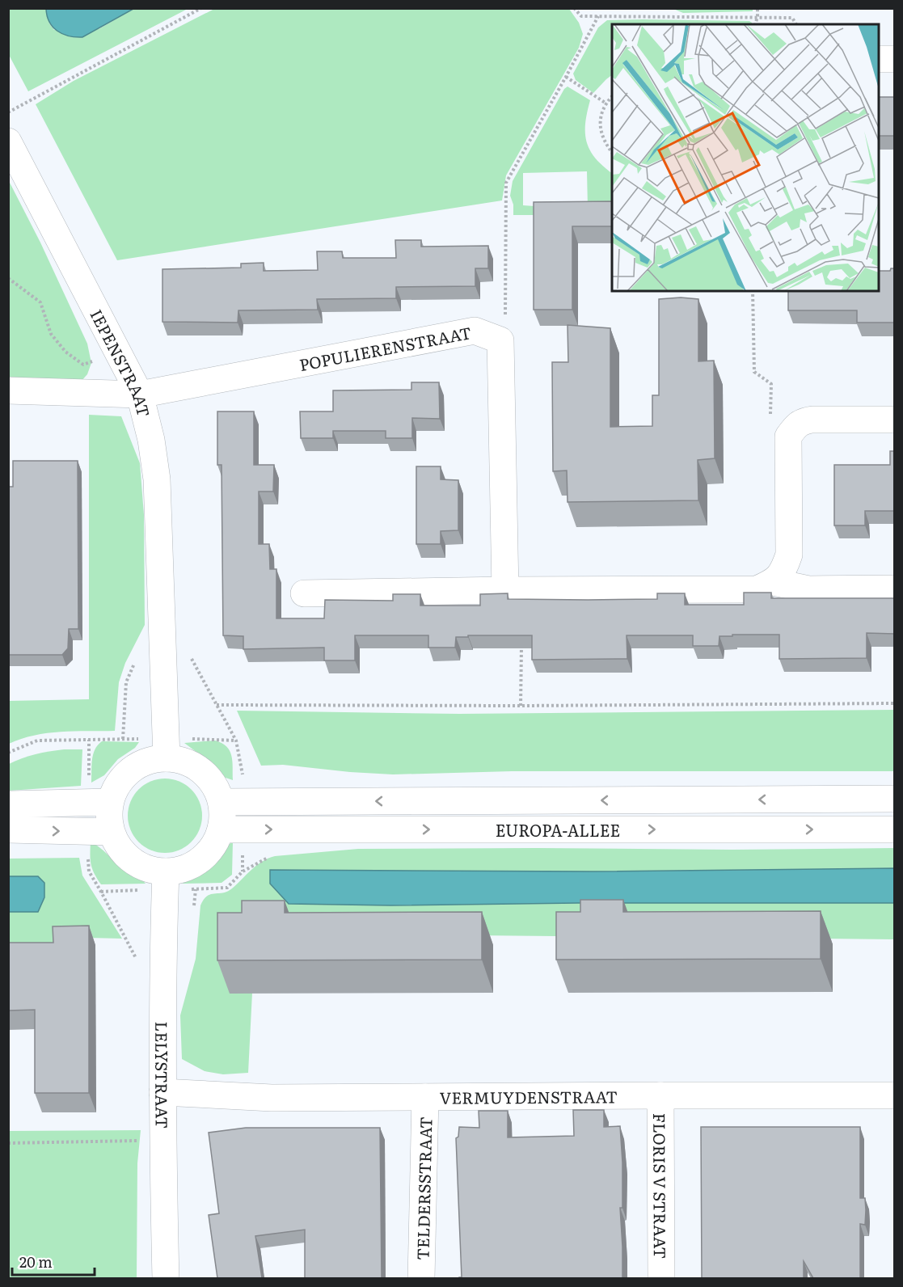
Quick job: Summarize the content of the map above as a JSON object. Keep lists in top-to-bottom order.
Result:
{
  "streets": {
    "street": [
      "POPULIERENSTRAAT",
      "IEPENSTRAAT",
      "EUROPA-ALLEE",
      "LELYSTRAAT",
      "VERMUYDENSTRAAT",
      "FLORIS V STRAAT",
      "TELDERSSTRAAT"
    ]
  },
  "crossings": [
    ["POPULIERENSTRAAT", "IEPENSTRAAT"],
    ["IEPENSTRAAT", "EUROPA-ALLEE"],
    ["IEPENSTRAAT", "LELYSTRAAT"],
    ["EUROPA-ALLEE", "LELYSTRAAT"],
    ["LELYSTRAAT", "VERMUYDENSTRAAT"],
    ["VERMUYDENSTRAAT", "FLORIS V STRAAT"],
    ["VERMUYDENSTRAAT", "TELDERSSTRAAT"]
  ],
  "scale_bar": "20 m"
}
